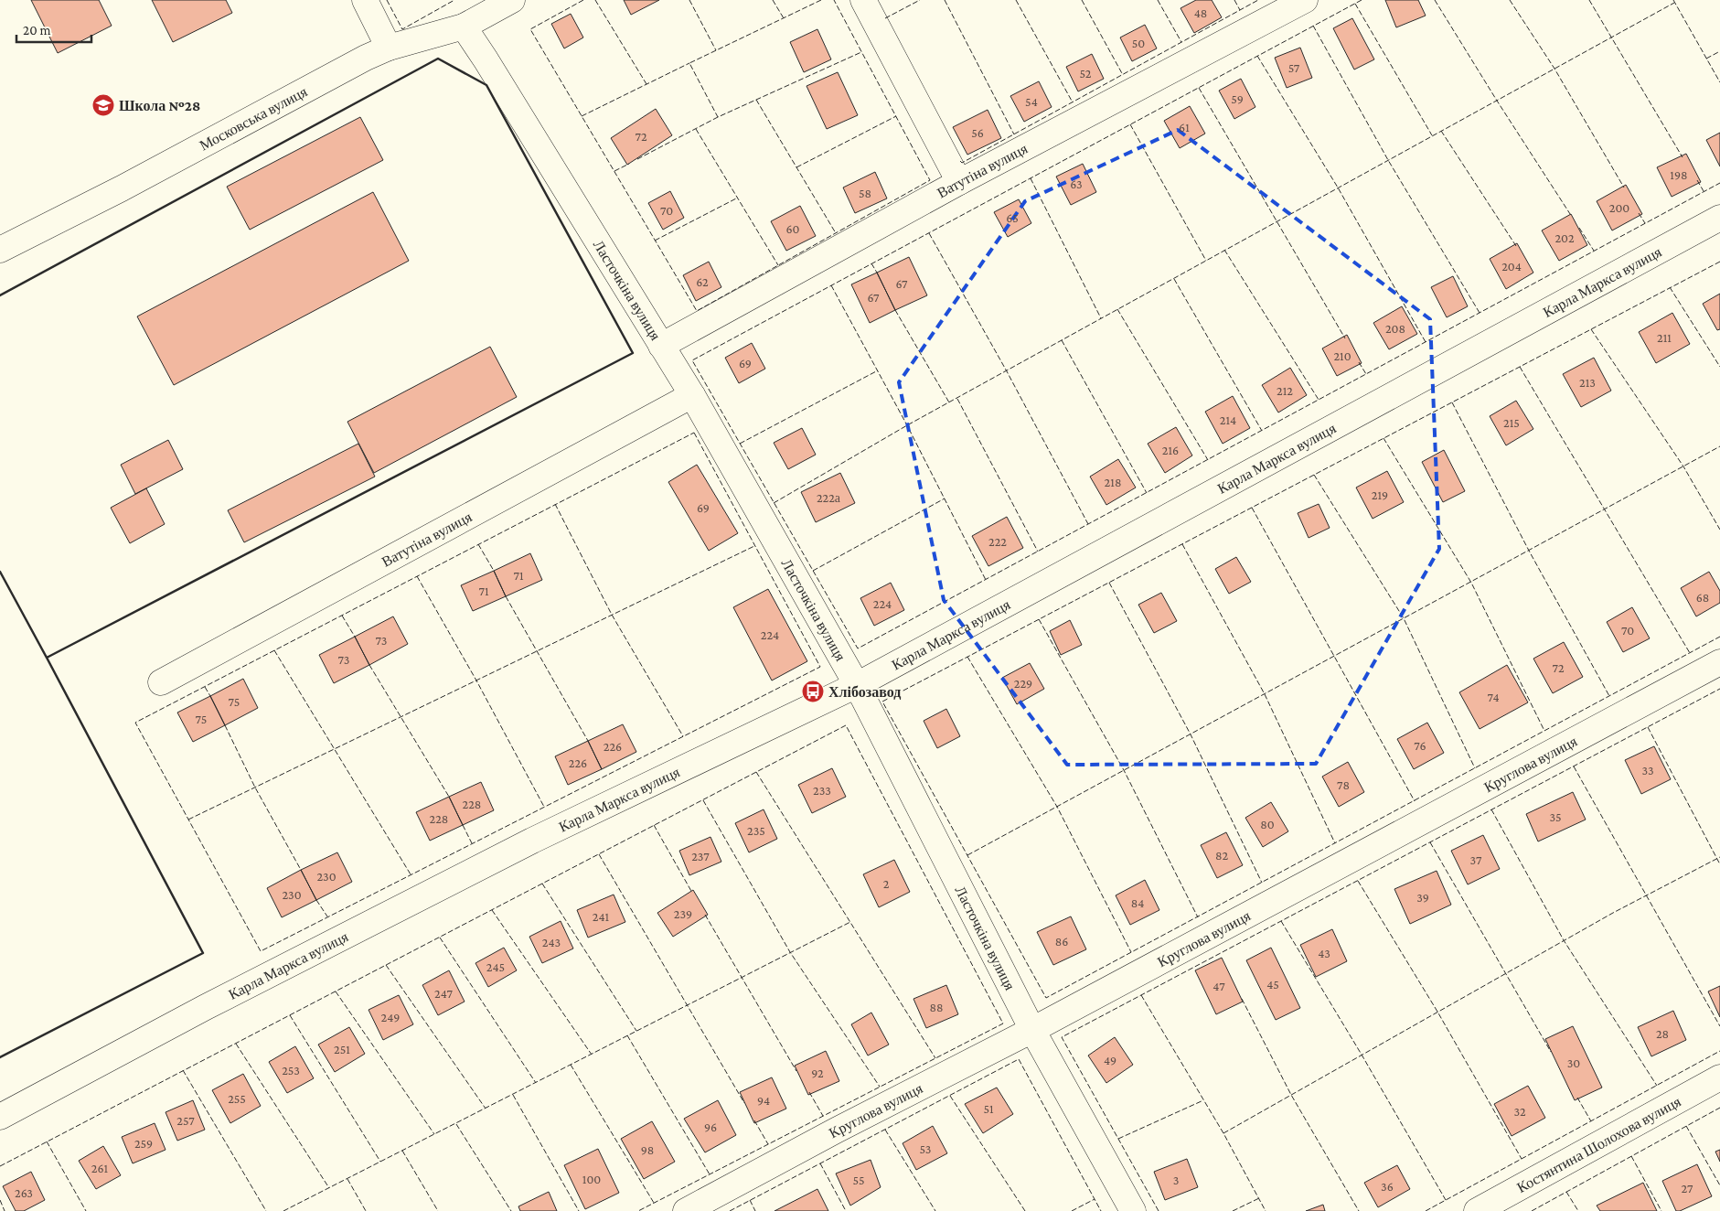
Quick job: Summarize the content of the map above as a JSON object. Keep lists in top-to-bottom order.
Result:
{
  "streets": {
    "street": [
      "Московська вулиця",
      "Ватутіна вулиця",
      "Карла Маркса вулиця",
      "Ласточкіна вулиця",
      "Круглова вулиця",
      "Костянтина Шолохова вулиця"
    ]
  },
  "crossings": [
    ["Московська вулиця", "Ласточкіна вулиця"],
    ["Ватутіна вулиця", "Ласточкіна вулиця"],
    ["Карла Маркса вулиця", "Ласточкіна вулиця"],
    ["Ласточкіна вулиця", "Круглова вулиця"]
  ],
  "places": {
    "school or university": ["Школа №28"],
    "bus stop": ["Хлібозавод"]
  },
  "house_numbers": [
    "48",
    "50",
    "57",
    "52",
    "59",
    "54",
    "61",
    "56",
    "72",
    "198",
    "63",
    "58",
    "200",
    "70",
    "65",
    "60",
    "202",
    "204",
    "62",
    "67",
    "67",
    "208",
    "211",
    "210",
    "69",
    "213",
    "212",
    "214",
    "215",
    "216",
    "218",
    "219",
    "222а",
    "69",
    "222",
    "71",
    "71",
    "68",
    "224",
    "70",
    "224",
    "73",
    "73",
    "72",
    "229",
    "74",
    "75",
    "75",
    "76",
    "226",
    "226",
    "33",
    "78",
    "233",
    "228",
    "35",
    "228",
    "80",
    "235",
    "82",
    "237",
    "37",
    "230",
    "2",
    "230",
    "39",
    "84",
    "239",
    "241",
    "86",
    "243",
    "43",
    "245",
    "45",
    "47",
    "247",
    "88",
    "249",
    "28",
    "251",
    "49",
    "30",
    "253",
    "92",
    "255",
    "94",
    "51",
    "32",
    "257",
    "96",
    "259",
    "53",
    "98",
    "261",
    "100",
    "55",
    "3",
    "36",
    "27",
    "263"
  ],
  "scale_bar": "20 m"
}
